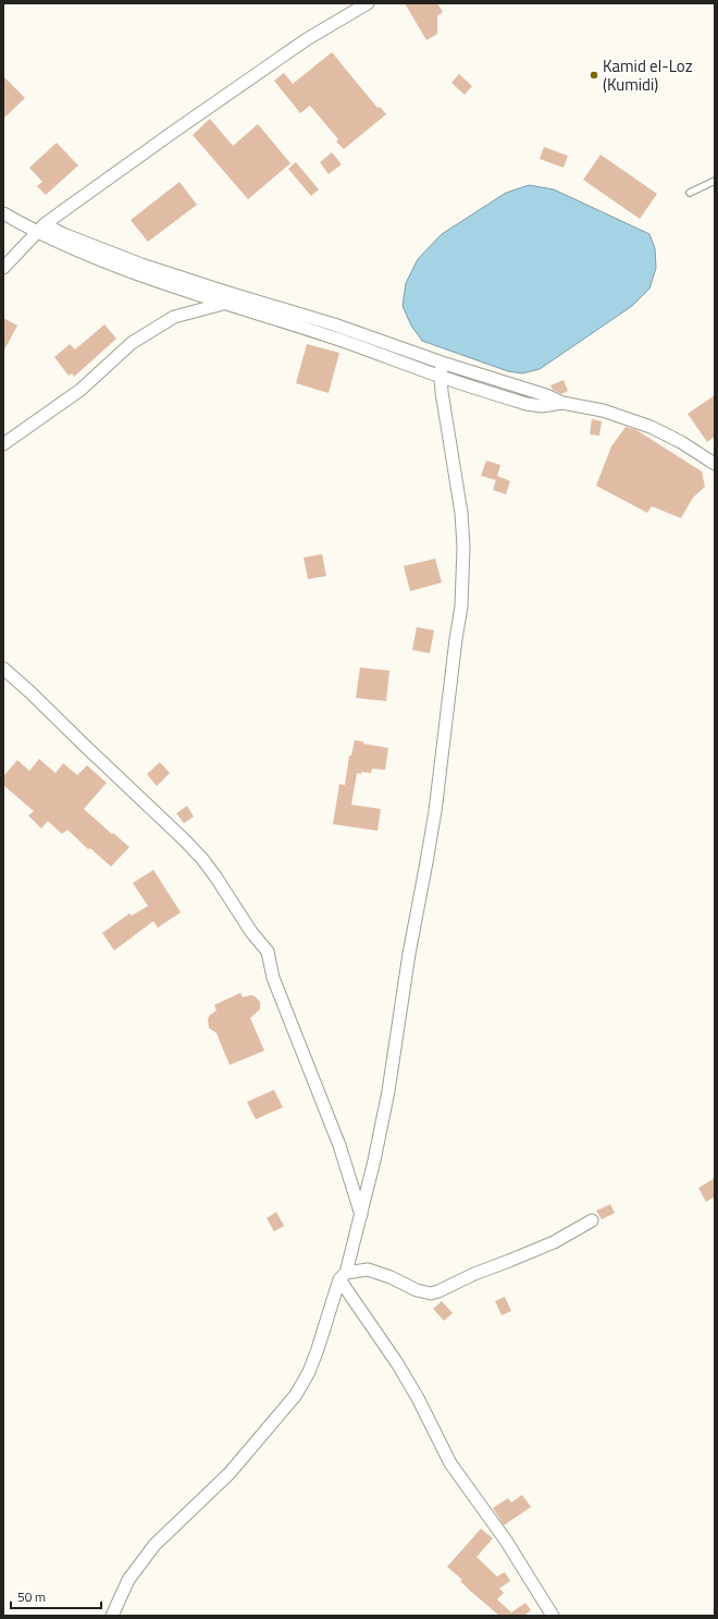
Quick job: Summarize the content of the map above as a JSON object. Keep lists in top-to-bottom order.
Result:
{
  "places": ["Kamid el-Loz (Kumidi)"],
  "scale_bar": "50 m"
}
